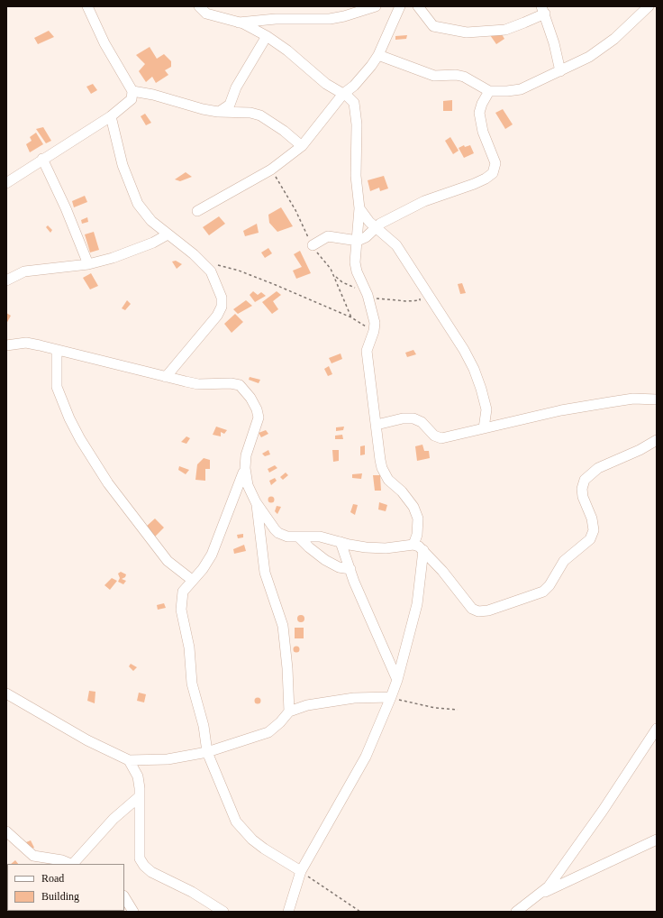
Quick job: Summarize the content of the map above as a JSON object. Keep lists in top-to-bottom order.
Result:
{
  "legend": ["Road", "Building"]
}
